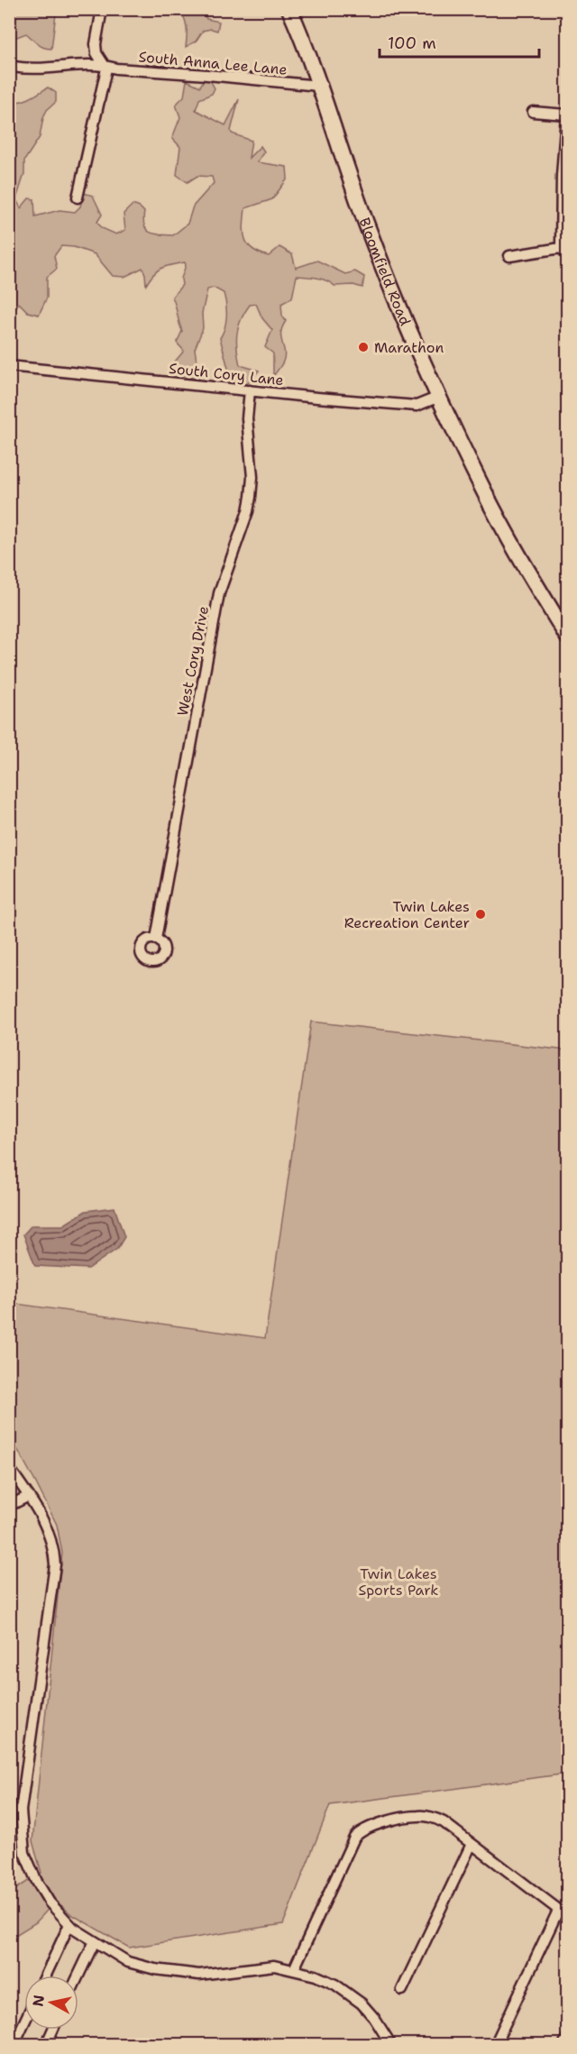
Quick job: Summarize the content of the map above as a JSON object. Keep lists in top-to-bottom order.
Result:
{
  "streets": {
    "main road": ["Bloomfield Road"],
    "street": ["South Anna Lee Lane", "South Cory Lane", "West Cory Drive"]
  },
  "crossings": [
    ["South Anna Lee Lane", "Bloomfield Road"],
    ["Bloomfield Road", "South Cory Lane"],
    ["South Cory Lane", "West Cory Drive"]
  ],
  "parks": ["Twin Lakes Sports Park"],
  "places": ["Marathon", "Twin Lakes Recreation Center"],
  "scale_bar": "100 m",
  "north": "left"
}
